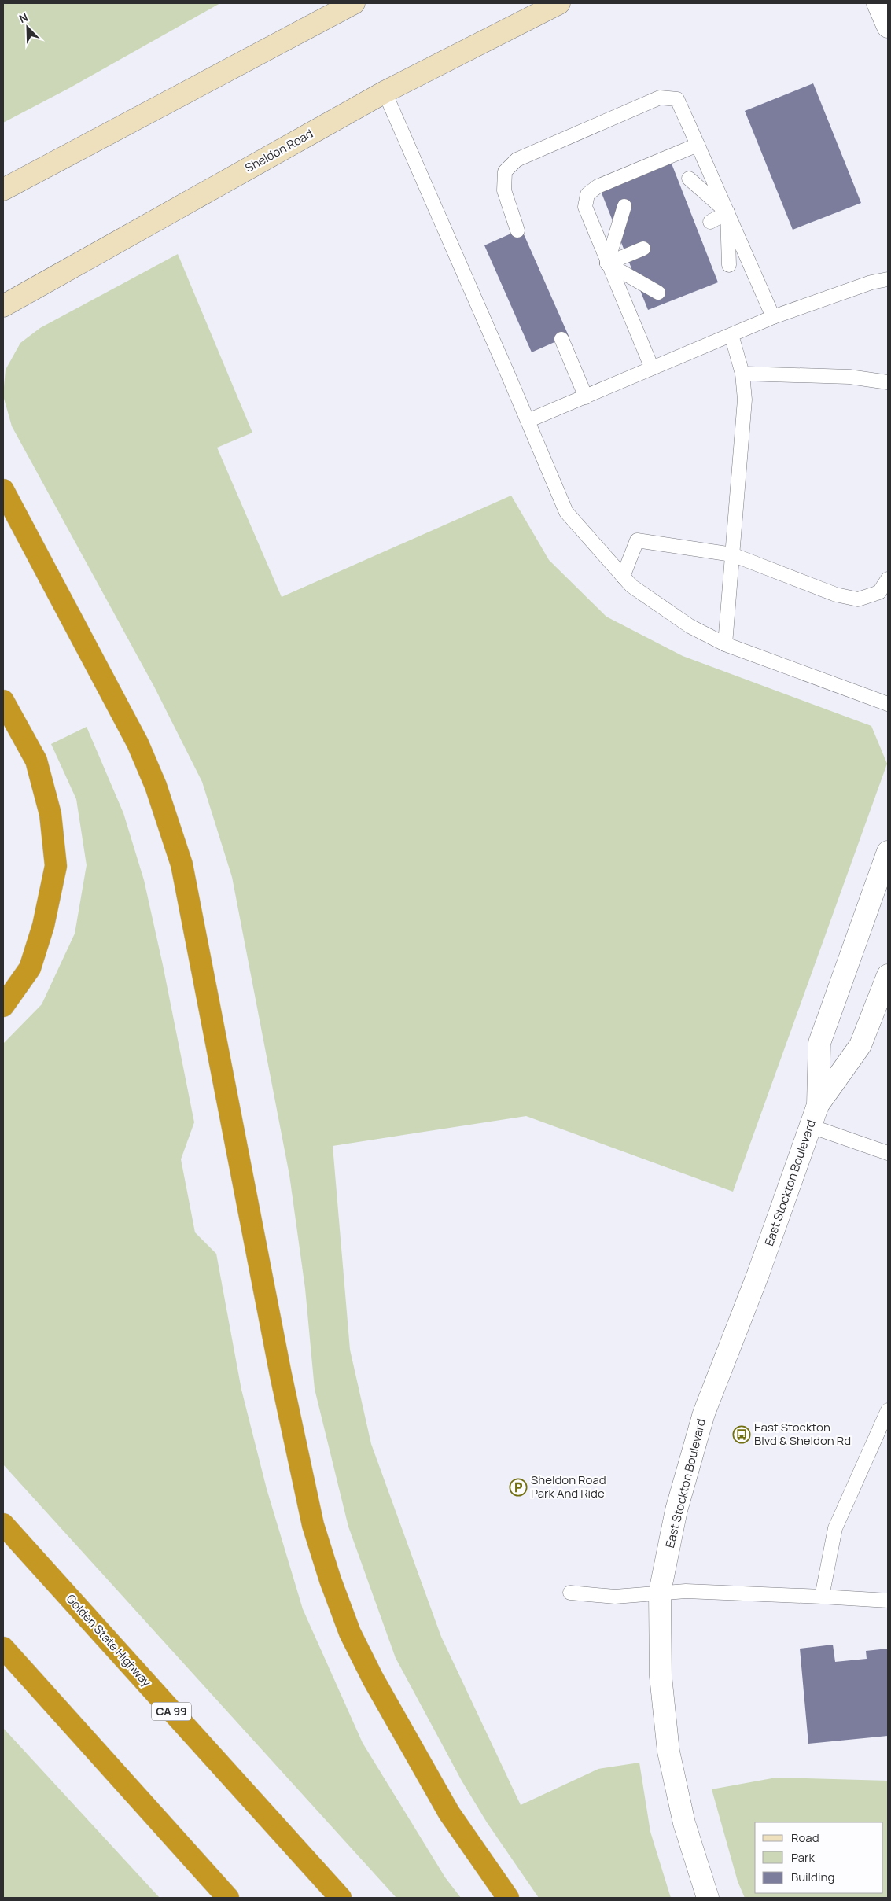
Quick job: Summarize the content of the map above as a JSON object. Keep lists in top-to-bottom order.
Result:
{
  "streets": {
    "highway": ["Golden State Highway", "CA 99"],
    "main road": ["Sheldon Road"],
    "street": ["East Stockton Boulevard"]
  },
  "places": {
    "bus stop": ["East Stockton Blvd & Sheldon Rd"],
    "parking": ["Sheldon Road Park And Ride"]
  },
  "legend": ["Road", "Park", "Building"],
  "north": "top left"
}
